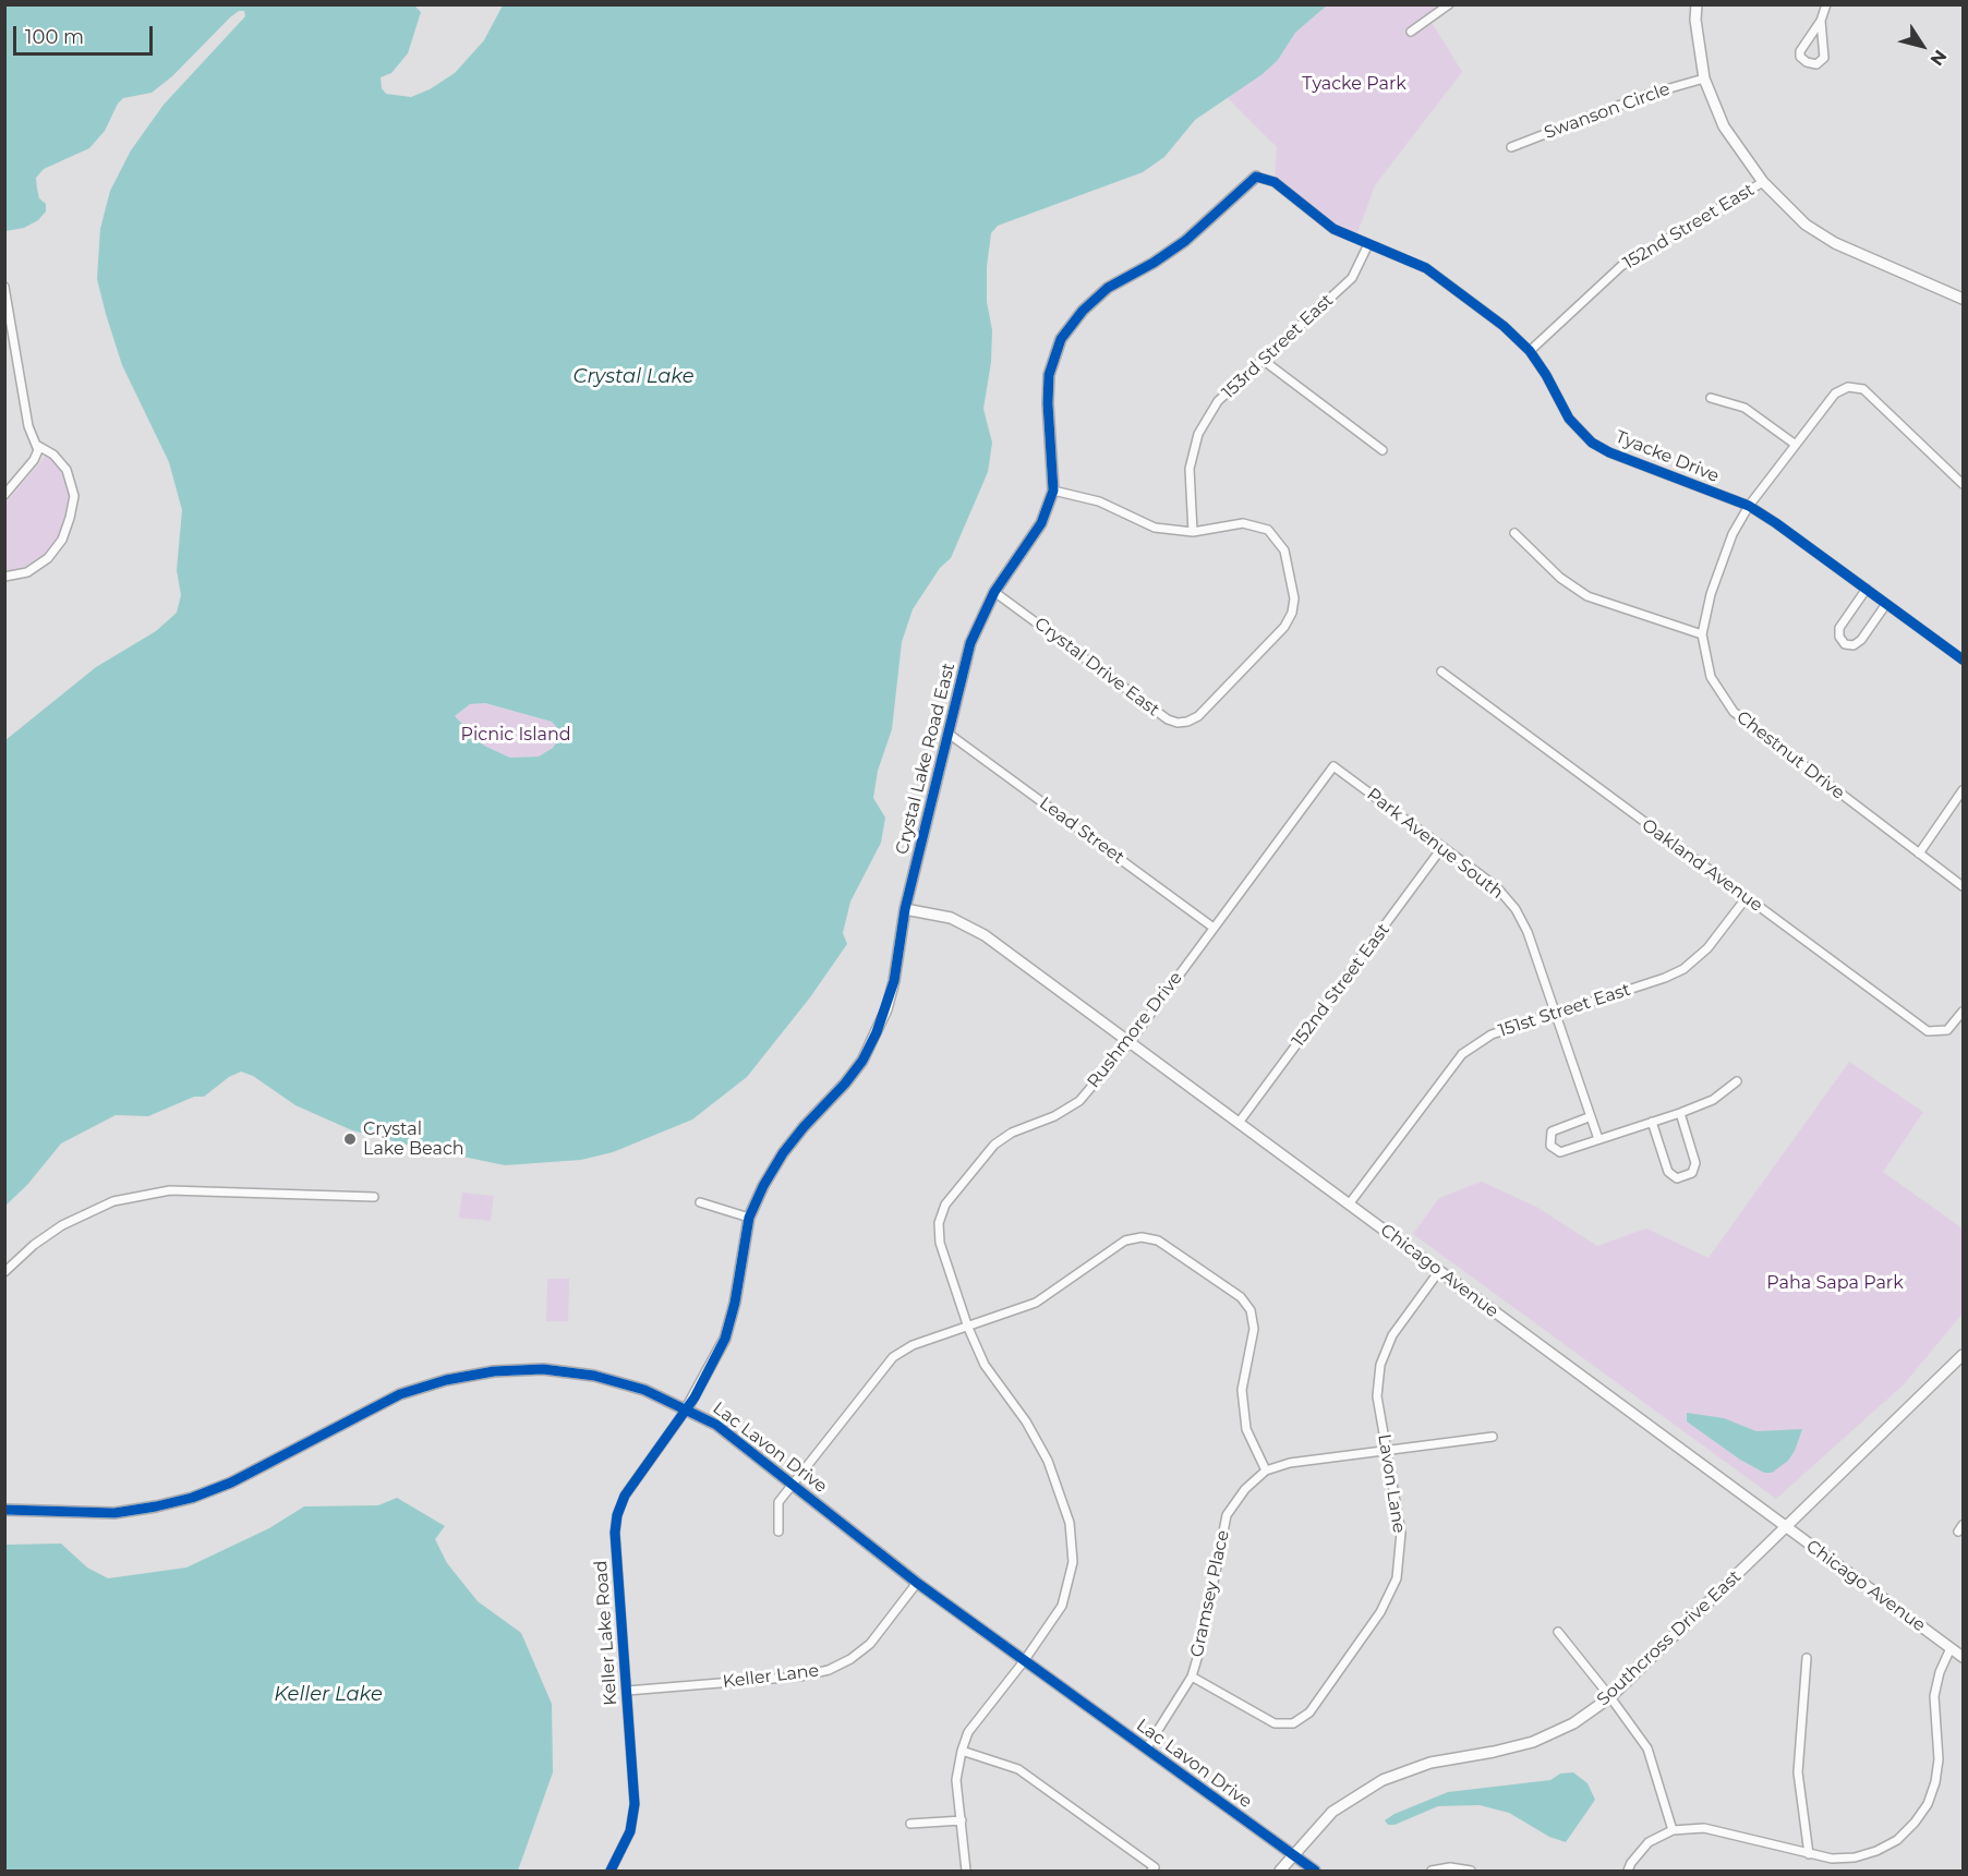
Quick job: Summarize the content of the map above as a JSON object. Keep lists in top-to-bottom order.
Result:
{
  "streets": {
    "street": [
      "Swanson Circle",
      "152nd Street East",
      "153rd Street East",
      "Tyacke Drive",
      "Crystal Drive East",
      "Chestnut Drive",
      "Crystal Lake Road East",
      "Lead Street",
      "Park Avenue South",
      "Oakland Avenue",
      "151st Street East",
      "Rushmore Drive",
      "Chicago Avenue",
      "Lac Lavon Drive",
      "Lavon Lane",
      "Gramsey Place",
      "Keller Lake Road",
      "Southcross Drive East",
      "Keller Lane"
    ]
  },
  "crossings": [
    ["152nd Street East", "Tyacke Drive"],
    ["152nd Street East", "Park Avenue South"],
    ["152nd Street East", "Chicago Avenue"],
    ["153rd Street East", "Tyacke Drive"],
    ["153rd Street East", "Crystal Drive East"],
    ["Tyacke Drive", "Chestnut Drive"],
    ["Tyacke Drive", "Crystal Lake Road East"],
    ["Crystal Drive East", "Crystal Lake Road East"],
    ["Crystal Lake Road East", "Lead Street"],
    ["Crystal Lake Road East", "Chicago Avenue"],
    ["Crystal Lake Road East", "Lac Lavon Drive"],
    ["Crystal Lake Road East", "Keller Lake Road"],
    ["Lead Street", "Rushmore Drive"],
    ["Park Avenue South", "151st Street East"],
    ["Park Avenue South", "Rushmore Drive"],
    ["Oakland Avenue", "151st Street East"],
    ["151st Street East", "Chicago Avenue"],
    ["Rushmore Drive", "Chicago Avenue"],
    ["Rushmore Drive", "Lac Lavon Drive"],
    ["Chicago Avenue", "Lavon Lane"],
    ["Chicago Avenue", "Southcross Drive East"],
    ["Lac Lavon Drive", "Gramsey Place"],
    ["Lac Lavon Drive", "Keller Lake Road"],
    ["Lac Lavon Drive", "Southcross Drive East"],
    ["Lac Lavon Drive", "Keller Lane"],
    ["Lavon Lane", "Gramsey Place"],
    ["Keller Lake Road", "Keller Lane"]
  ],
  "water": ["Crystal Lake", "Keller Lake"],
  "parks": ["Tyacke Park", "Picnic Island", "Paha Sapa Park"],
  "places": ["Crystal Lake Beach"],
  "scale_bar": "100 m",
  "north": "bottom right"
}
